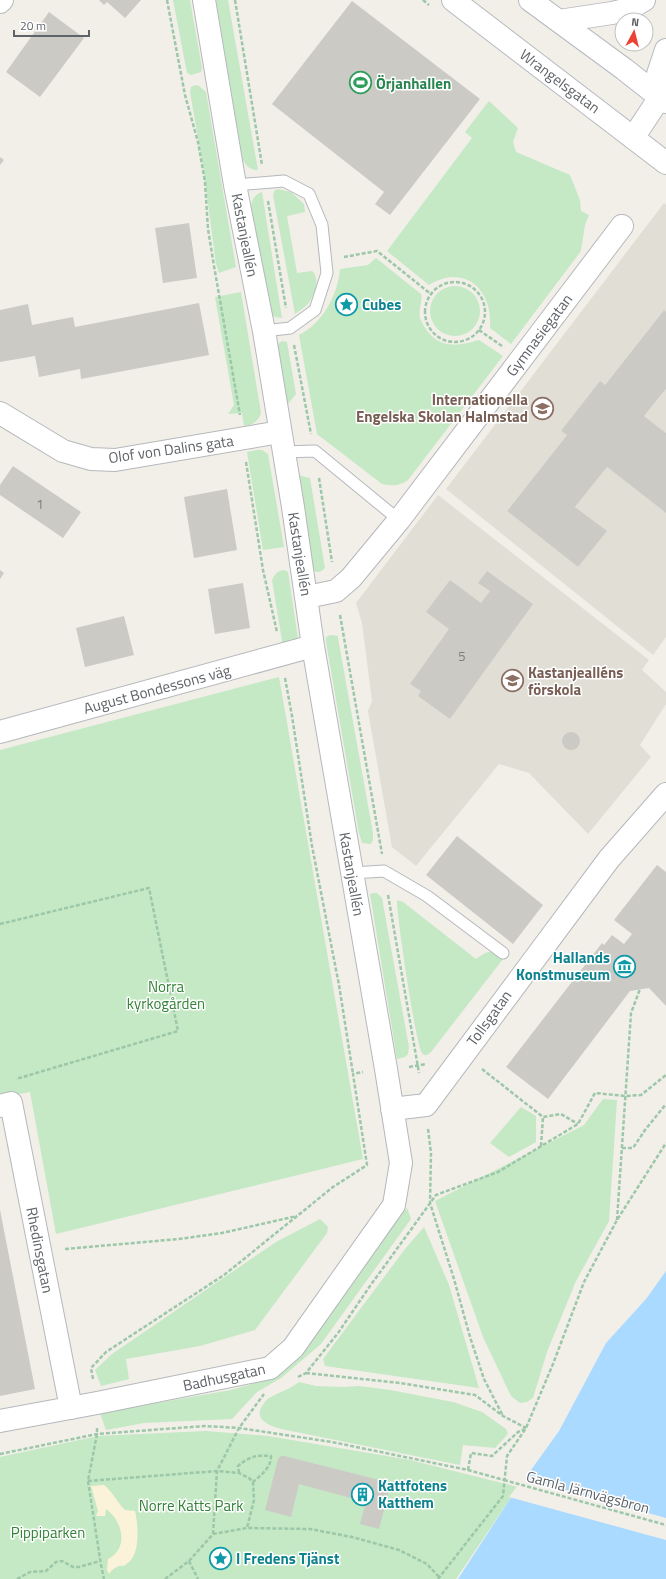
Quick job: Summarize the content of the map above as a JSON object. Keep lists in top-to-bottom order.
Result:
{
  "streets": {
    "street": [
      "Wrangelsgatan",
      "Kastanjeallén",
      "Gymnasiegatan",
      "Olof von Dalins gata",
      "August Bondessons väg",
      "Tollsgatan",
      "Rhedinsgatan",
      "Badhusgatan"
    ],
    "path": ["Gamla Järnvägsbron"]
  },
  "crossings": [
    ["Kastanjeallén", "Gymnasiegatan"],
    ["Kastanjeallén", "Olof von Dalins gata"],
    ["Kastanjeallén", "August Bondessons väg"],
    ["Kastanjeallén", "Badhusgatan"],
    ["Rhedinsgatan", "Badhusgatan"]
  ],
  "parks": ["Norra kyrkogården", "Norre Katts Park", "Pippiparken"],
  "places": {
    "sports": ["Örjanhallen"],
    "place": ["Cubes", "I Fredens Tjänst"],
    "school or university": ["Internationella Engelska Skolan Halmstad", "Kastanjealléns förskola"],
    "museum": ["Hallands Konstmuseum"],
    "building": ["Kattfotens Katthem"]
  },
  "house_numbers": ["1", "5"],
  "scale_bar": "20 m",
  "north": "top"
}
